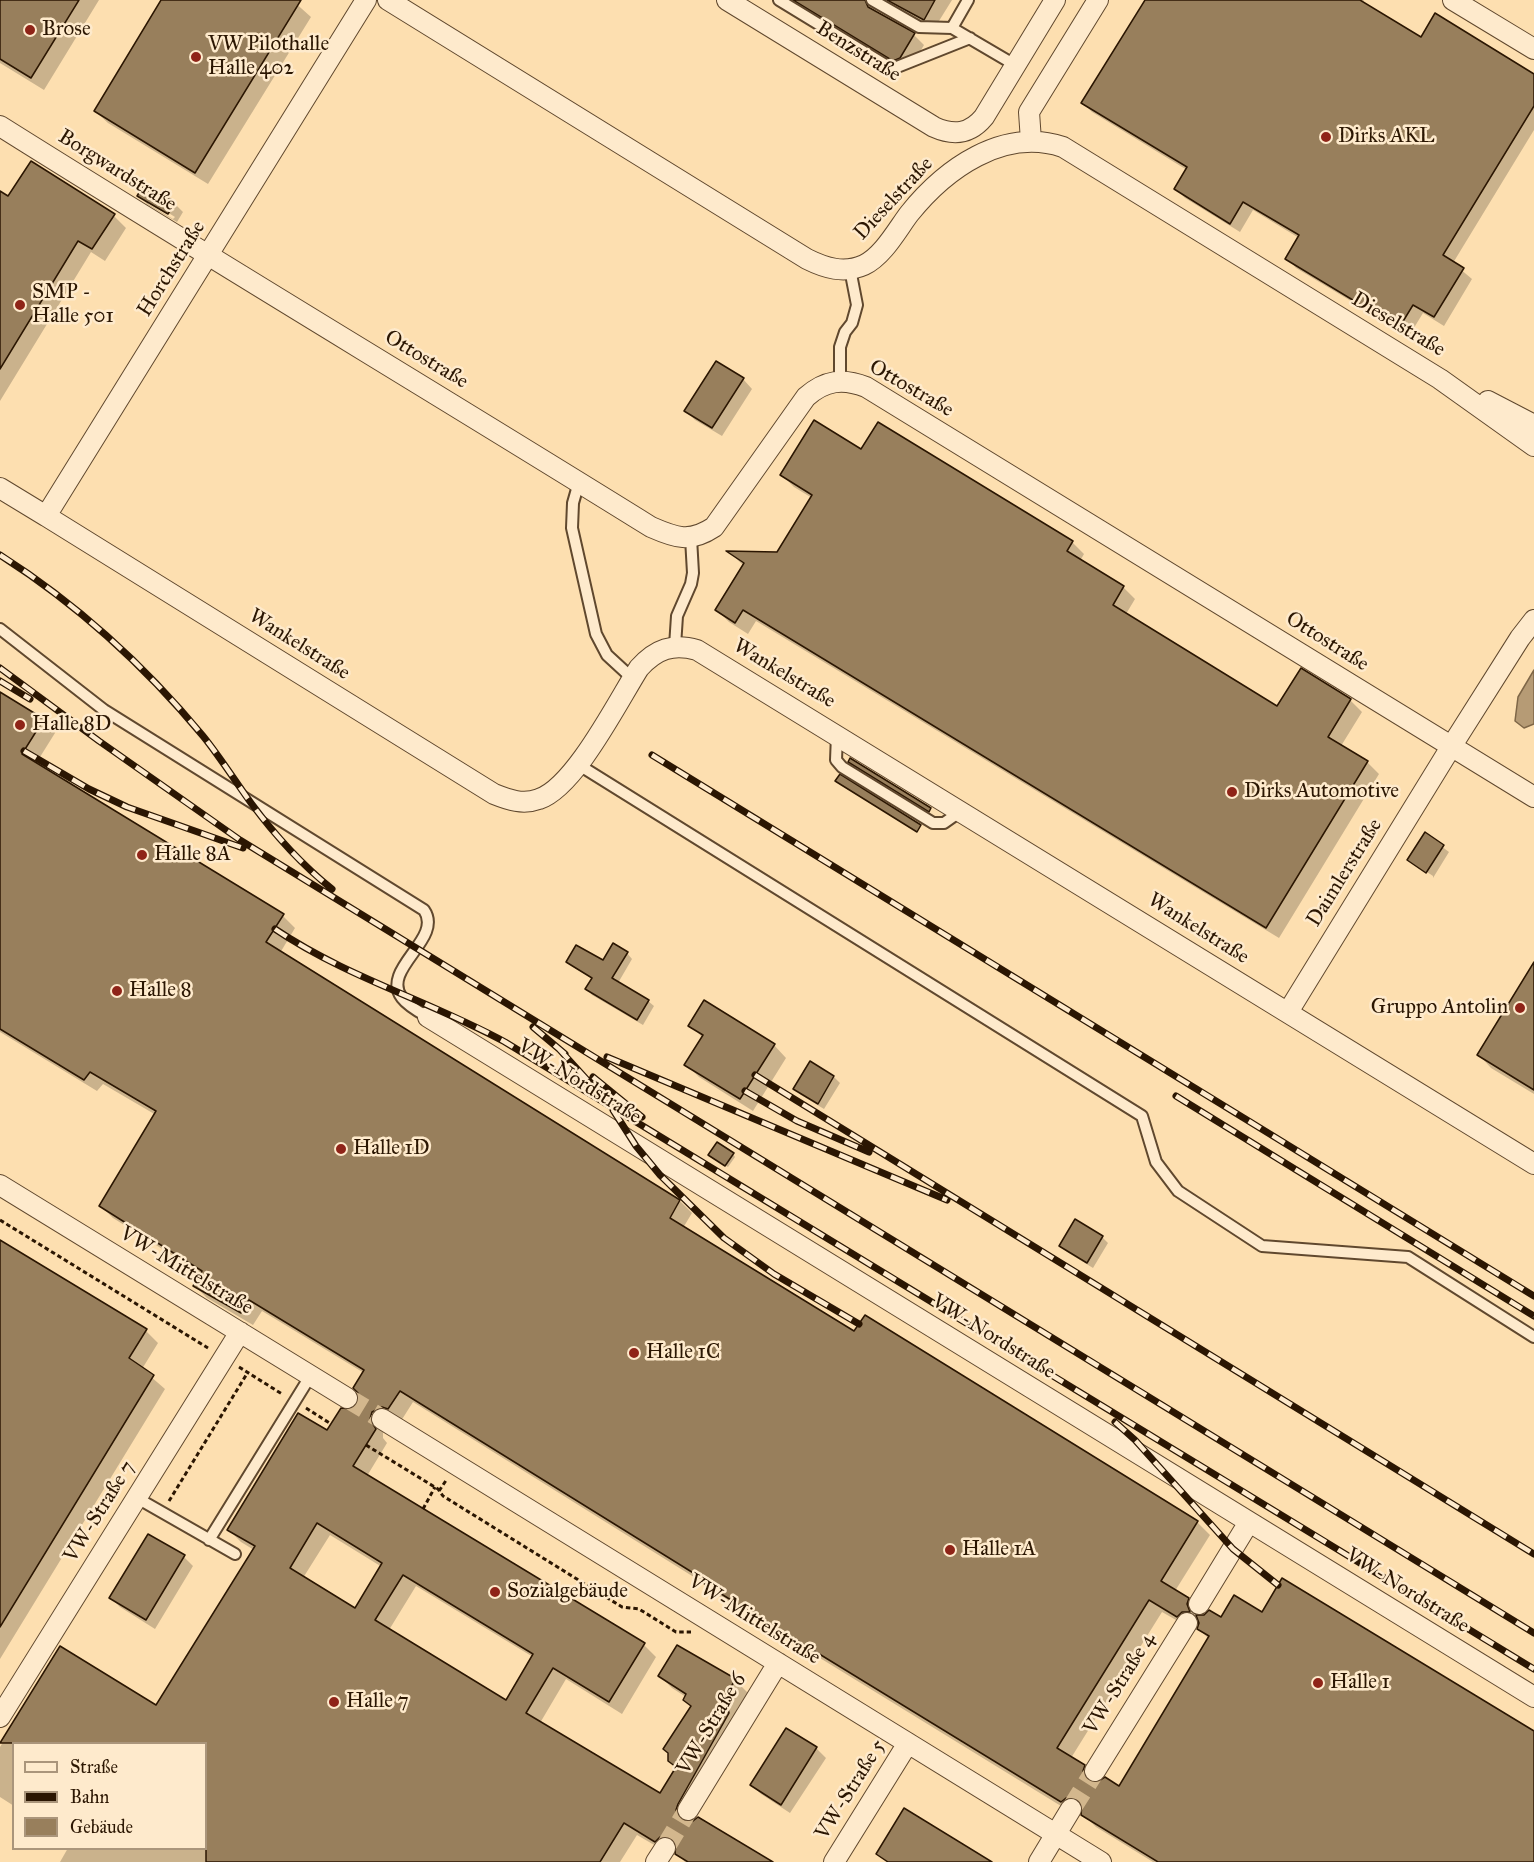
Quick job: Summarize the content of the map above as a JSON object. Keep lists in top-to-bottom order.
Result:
{
  "streets": {
    "street": [
      "Benzstraße",
      "Borgwardstraße",
      "Dieselstraße",
      "Horchstraße",
      "Ottostraße",
      "Wankelstraße",
      "Daimlerstraße",
      "VW-Nordstraße",
      "VW-Mittelstraße",
      "VW-Straße 7",
      "VW-Straße 4",
      "VW-Straße 6",
      "VW-Straße 5"
    ]
  },
  "crossings": [
    ["Borgwardstraße", "Horchstraße"],
    ["Borgwardstraße", "Ottostraße"],
    ["Horchstraße", "Ottostraße"],
    ["Horchstraße", "Wankelstraße"],
    ["Ottostraße", "Daimlerstraße"],
    ["Wankelstraße", "Daimlerstraße"],
    ["VW-Mittelstraße", "VW-Straße 7"],
    ["VW-Mittelstraße", "VW-Straße 6"],
    ["VW-Mittelstraße", "VW-Straße 5"]
  ],
  "places": [
    "Brose",
    "VW Pilothalle Halle 402",
    "Dirks AKL",
    "SMP - Halle 501",
    "Halle 8D",
    "Dirks Automotive",
    "Halle 8A",
    "Halle 8",
    "Gruppo Antolin",
    "Halle 1D",
    "Halle 1C",
    "Halle 1A",
    "Sozialgebäude",
    "Halle 1",
    "Halle 7"
  ],
  "legend": ["Straße", "Bahn", "Gebäude"]
}
